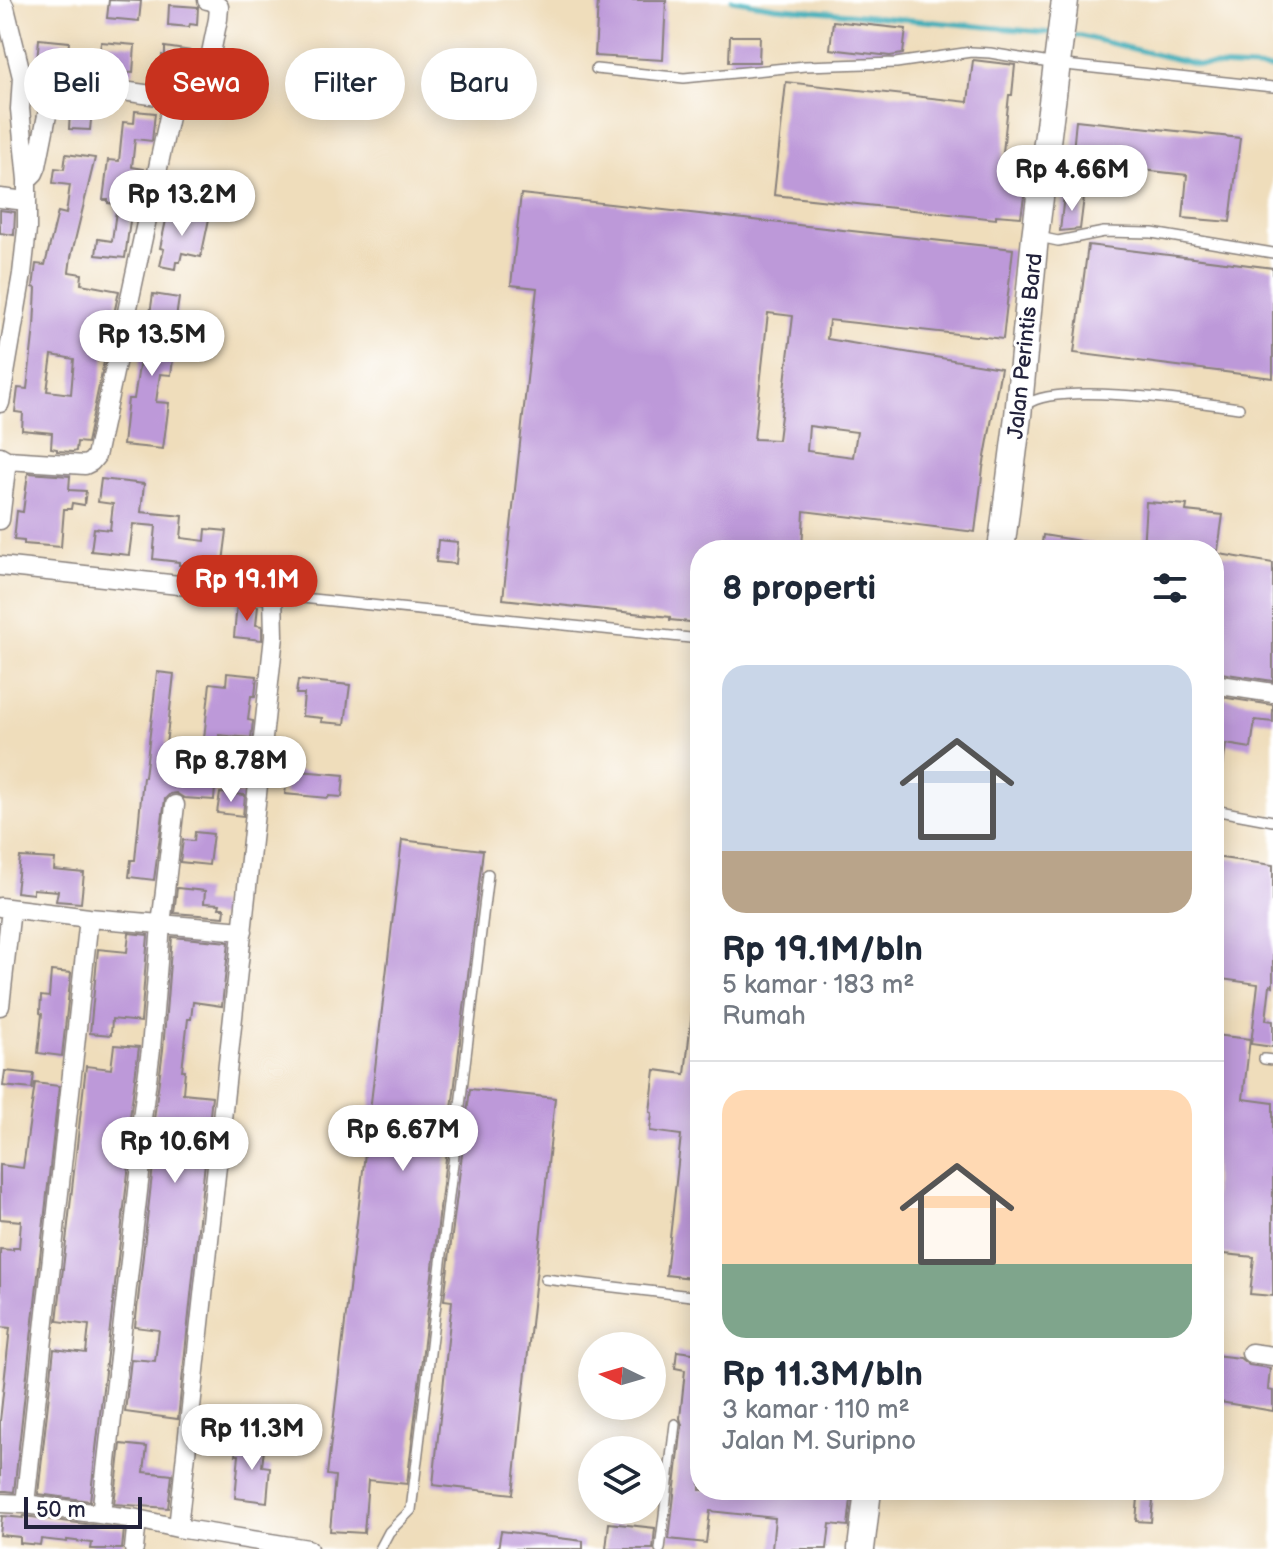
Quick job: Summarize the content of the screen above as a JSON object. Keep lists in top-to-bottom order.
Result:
{
  "streets": {
    "street": ["Jalan Perintis Bard"]
  },
  "scale_bar": "50 m",
  "north": "left",
  "page": {
    "chip": [
      "Beli",
      "Sewa",
      "Filter",
      "Baru"
    ],
    "price": [
      "Rp 4.66M",
      "Rp 13.2M",
      "Rp 13.5M",
      "Rp 19.1M",
      "Rp 8.78M",
      "Rp 6.67M",
      "Rp 10.6M",
      "Rp 11.3M"
    ],
    "heading": "8 properti",
    "list": [
      {
        "name": "Rp 19.1M/bln",
        "note": "5 kamar · 183 m² · Rumah"
      },
      {
        "name": "Rp 11.3M/bln",
        "note": "3 kamar · 110 m² · Jalan M. Suripno"
      }
    ],
    "scale": "50 m"
  }
}
